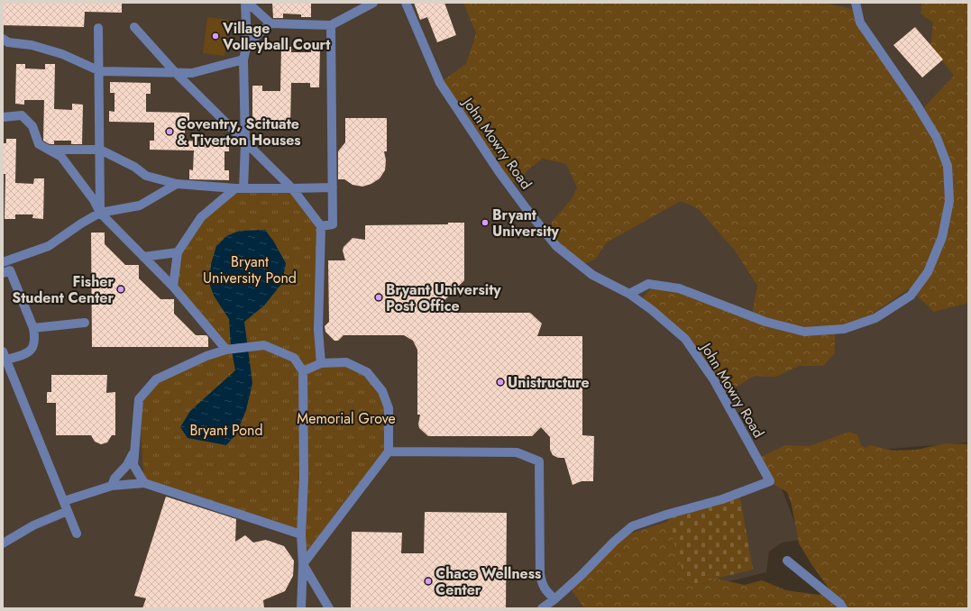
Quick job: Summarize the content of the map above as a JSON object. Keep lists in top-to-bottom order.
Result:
{
  "streets": {
    "street": ["John Mowry Road"]
  },
  "parks": ["Bryant University Pond", "Memorial Grove", "Bryant Pond"],
  "places": [
    "Village Volleyball Court",
    "Coventry, Scituate & Tiverton Houses",
    "Bryant University",
    "Fisher Student Center",
    "Bryant University Post Office",
    "Unistructure",
    "Chace Wellness Center"
  ]
}
